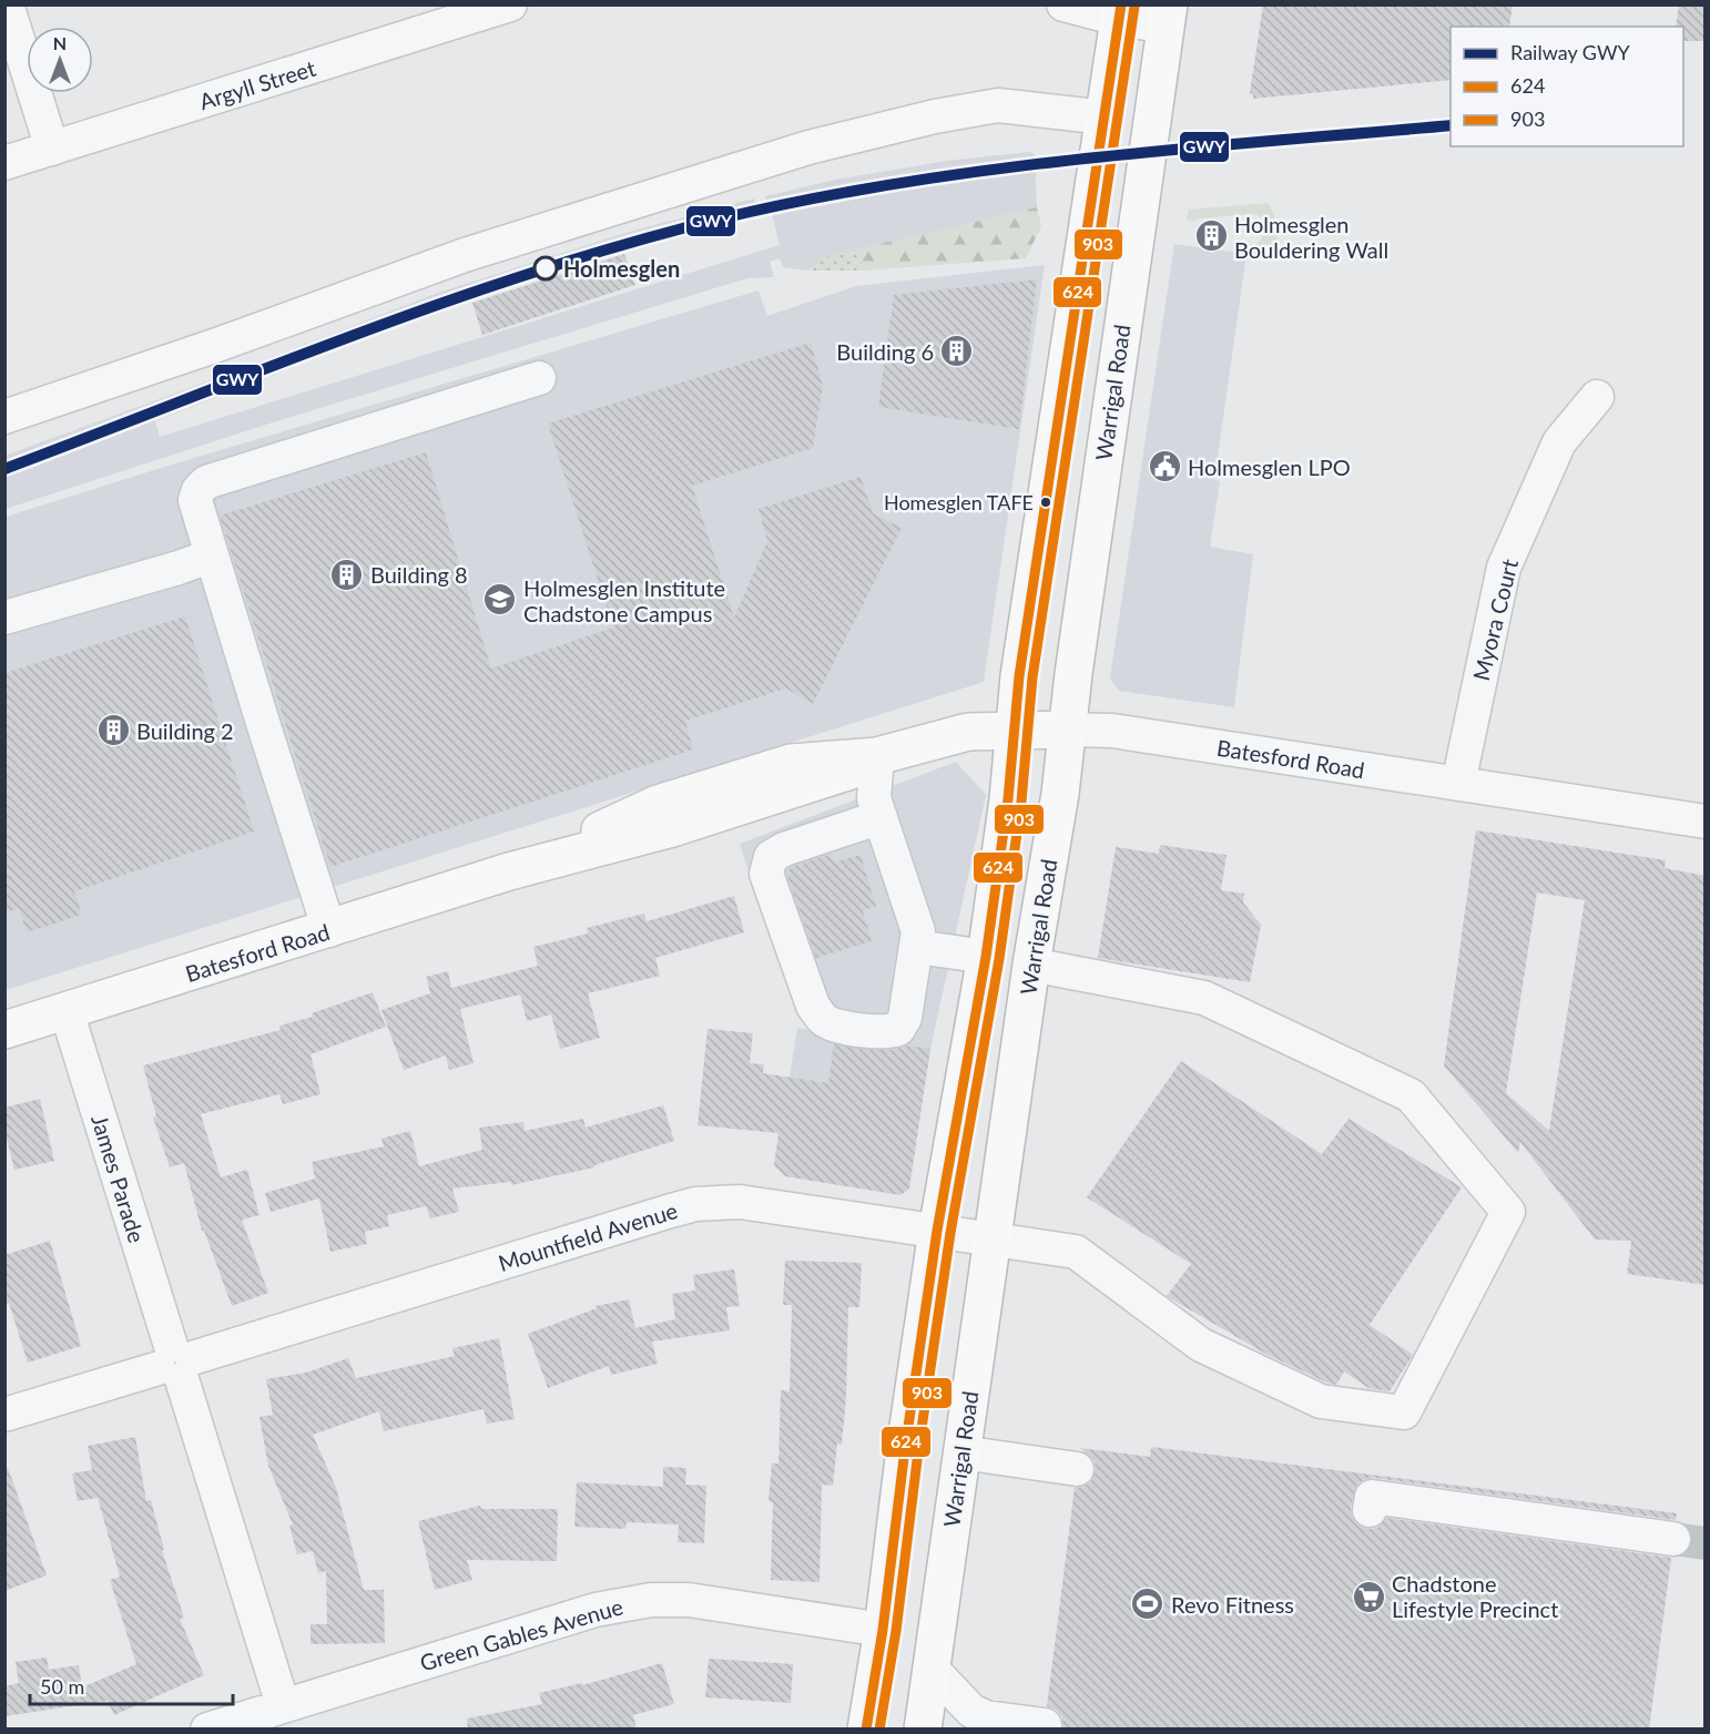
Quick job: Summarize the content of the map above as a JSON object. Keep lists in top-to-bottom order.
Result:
{
  "streets": {
    "main road": ["Warrigal Road", "Batesford Road"],
    "street": [
      "Argyll Street",
      "Myora Court",
      "James Parade",
      "Mountfield Avenue",
      "Green Gables Avenue"
    ]
  },
  "crossings": [
    ["Warrigal Road", "Batesford Road"],
    ["Warrigal Road", "Mountfield Avenue"],
    ["Myora Court", "Batesford Road"],
    ["Batesford Road", "James Parade"],
    ["James Parade", "Mountfield Avenue"],
    ["James Parade", "Green Gables Avenue"]
  ],
  "places": {
    "building": [
      "Holmesglen Bouldering Wall",
      "Building 6",
      "Building 8",
      "Building 2"
    ],
    "other": ["Holmesglen", "Homesglen TAFE"],
    "public building": ["Holmesglen LPO"],
    "school or university": ["Holmesglen Institute Chadstone Campus"],
    "supermarket": ["Chadstone Lifestyle Precinct"],
    "sports": ["Revo Fitness"]
  },
  "lines": ["transit line 624", "transit line 903", "rail line GWY"],
  "legend": ["Railway GWY", "624", "903"],
  "scale_bar": "50 m",
  "north": "top"
}
